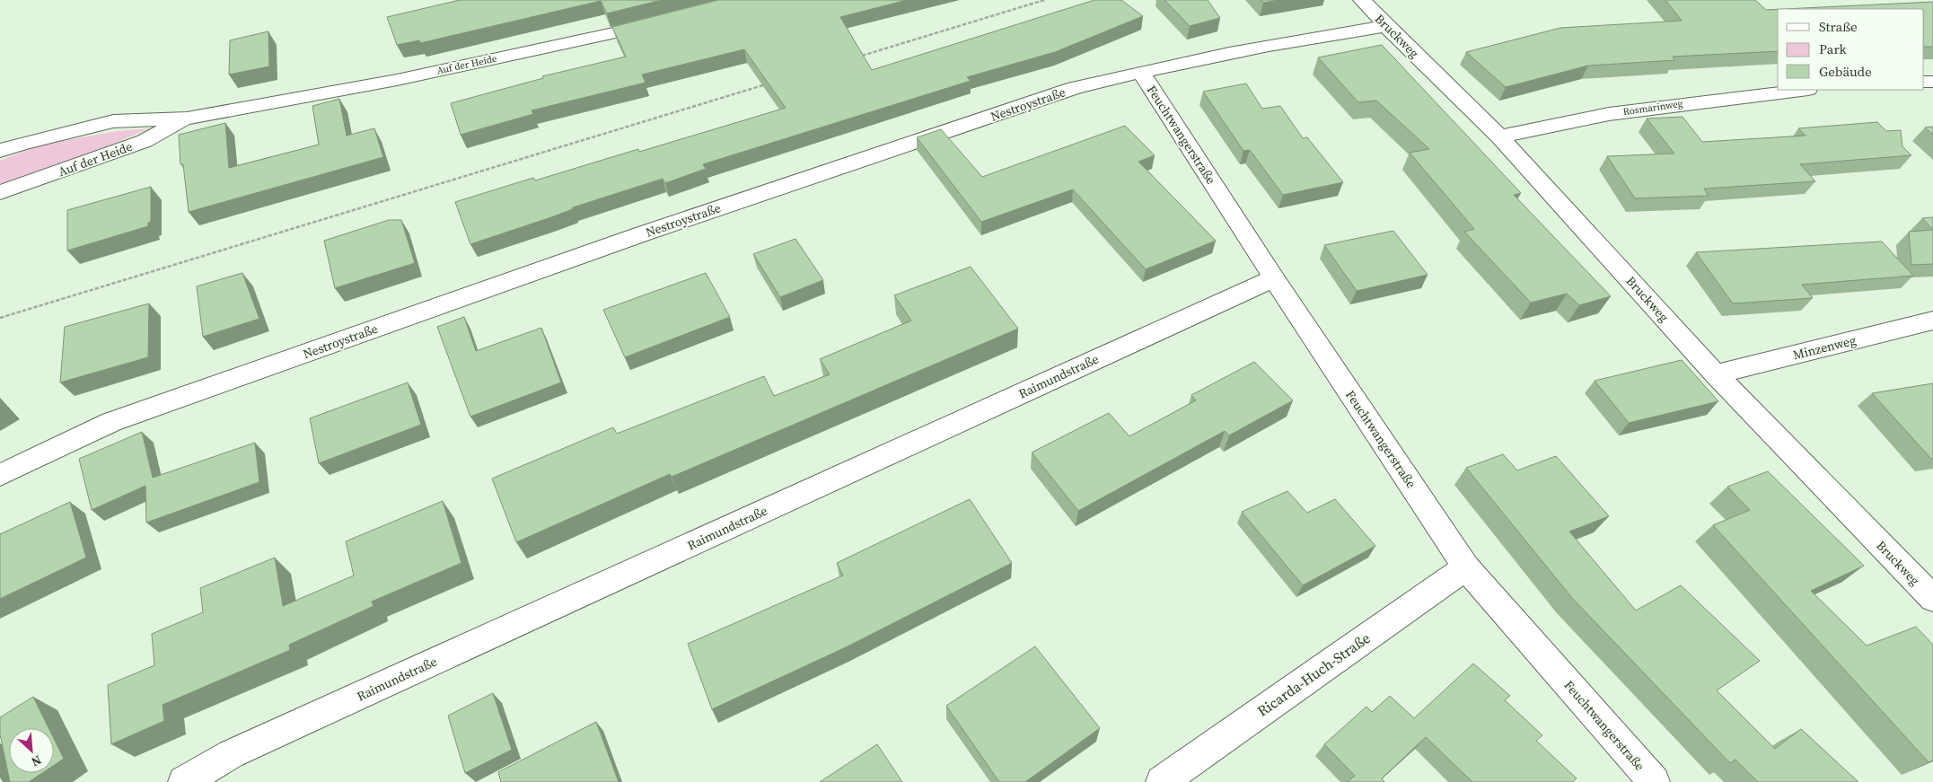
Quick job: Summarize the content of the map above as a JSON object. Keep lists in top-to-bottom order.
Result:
{
  "streets": {
    "street": [
      "Bruckweg",
      "Auf der Heide",
      "Nestroystraße",
      "Rosmarinweg",
      "Feuchtwangerstraße",
      "Minzenweg",
      "Raimundstraße",
      "Ricarda-Huch-Straße"
    ]
  },
  "crossings": [
    ["Bruckweg", "Nestroystraße"],
    ["Bruckweg", "Rosmarinweg"],
    ["Bruckweg", "Minzenweg"],
    ["Nestroystraße", "Feuchtwangerstraße"],
    ["Feuchtwangerstraße", "Raimundstraße"],
    ["Feuchtwangerstraße", "Ricarda-Huch-Straße"]
  ],
  "legend": ["Straße", "Park", "Gebäude"],
  "north": "bottom right"
}
